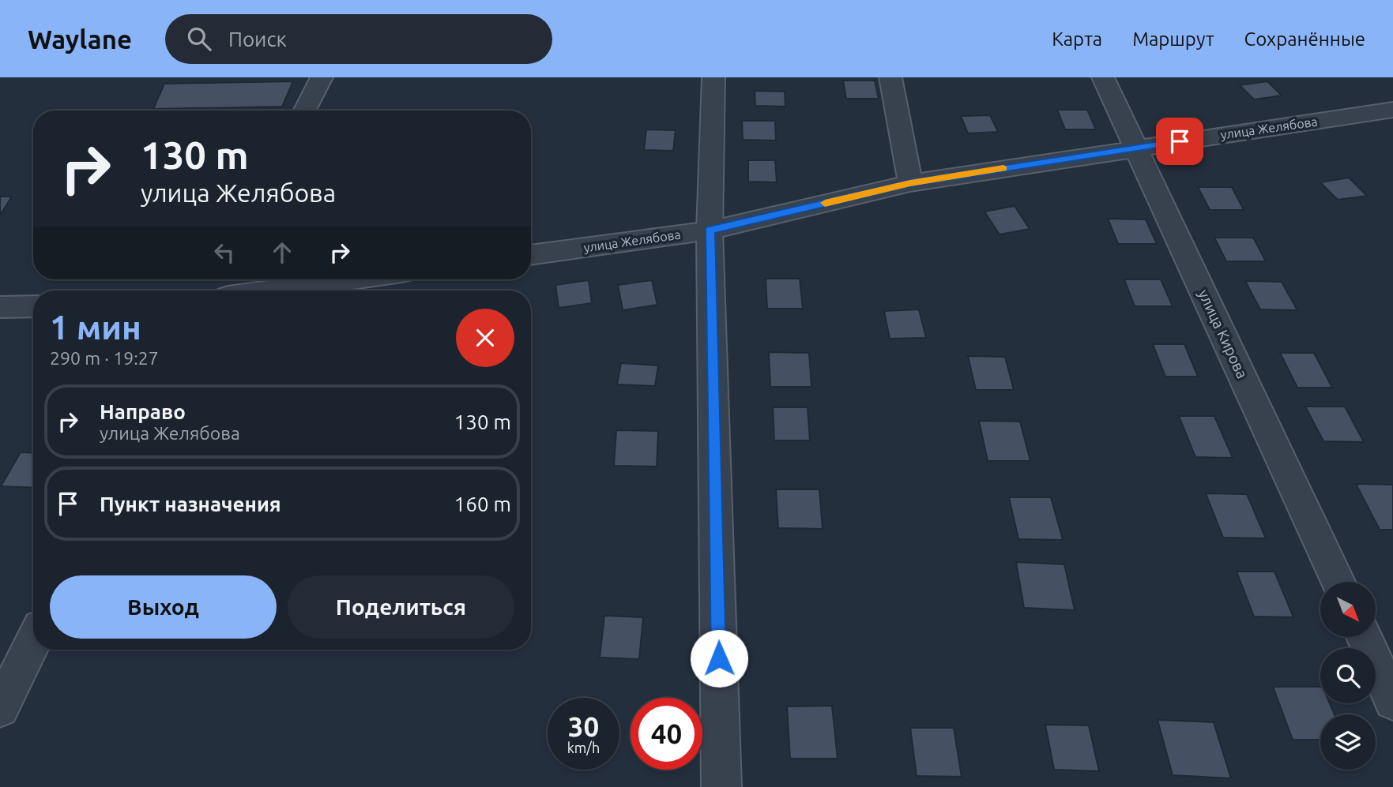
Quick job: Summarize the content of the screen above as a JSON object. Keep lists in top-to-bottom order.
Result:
{
  "streets": {
    "street": ["улица Желябова", "улица Кирова"]
  },
  "crossings": [
    ["улица Желябова", "улица Кирова"]
  ],
  "north": "bottom right",
  "page": {
    "header": "Waylane",
    "search": "Поиск",
    "nav": ["Карта", "Маршрут", "Сохранённые"],
    "turn": ["130 m", "улица Желябова"],
    "heading": ["1 мин", "290 m · 19:27"],
    "list": [
      {
        "name": "Направо",
        "note": "улица Желябова",
        "value": "130 m"
      },
      {
        "name": "Пункт назначения",
        "value": "160 m"
      }
    ],
    "buttons": ["Выход", "Поделиться"],
    "speed": "30 km/h",
    "limit": "40"
  }
}
